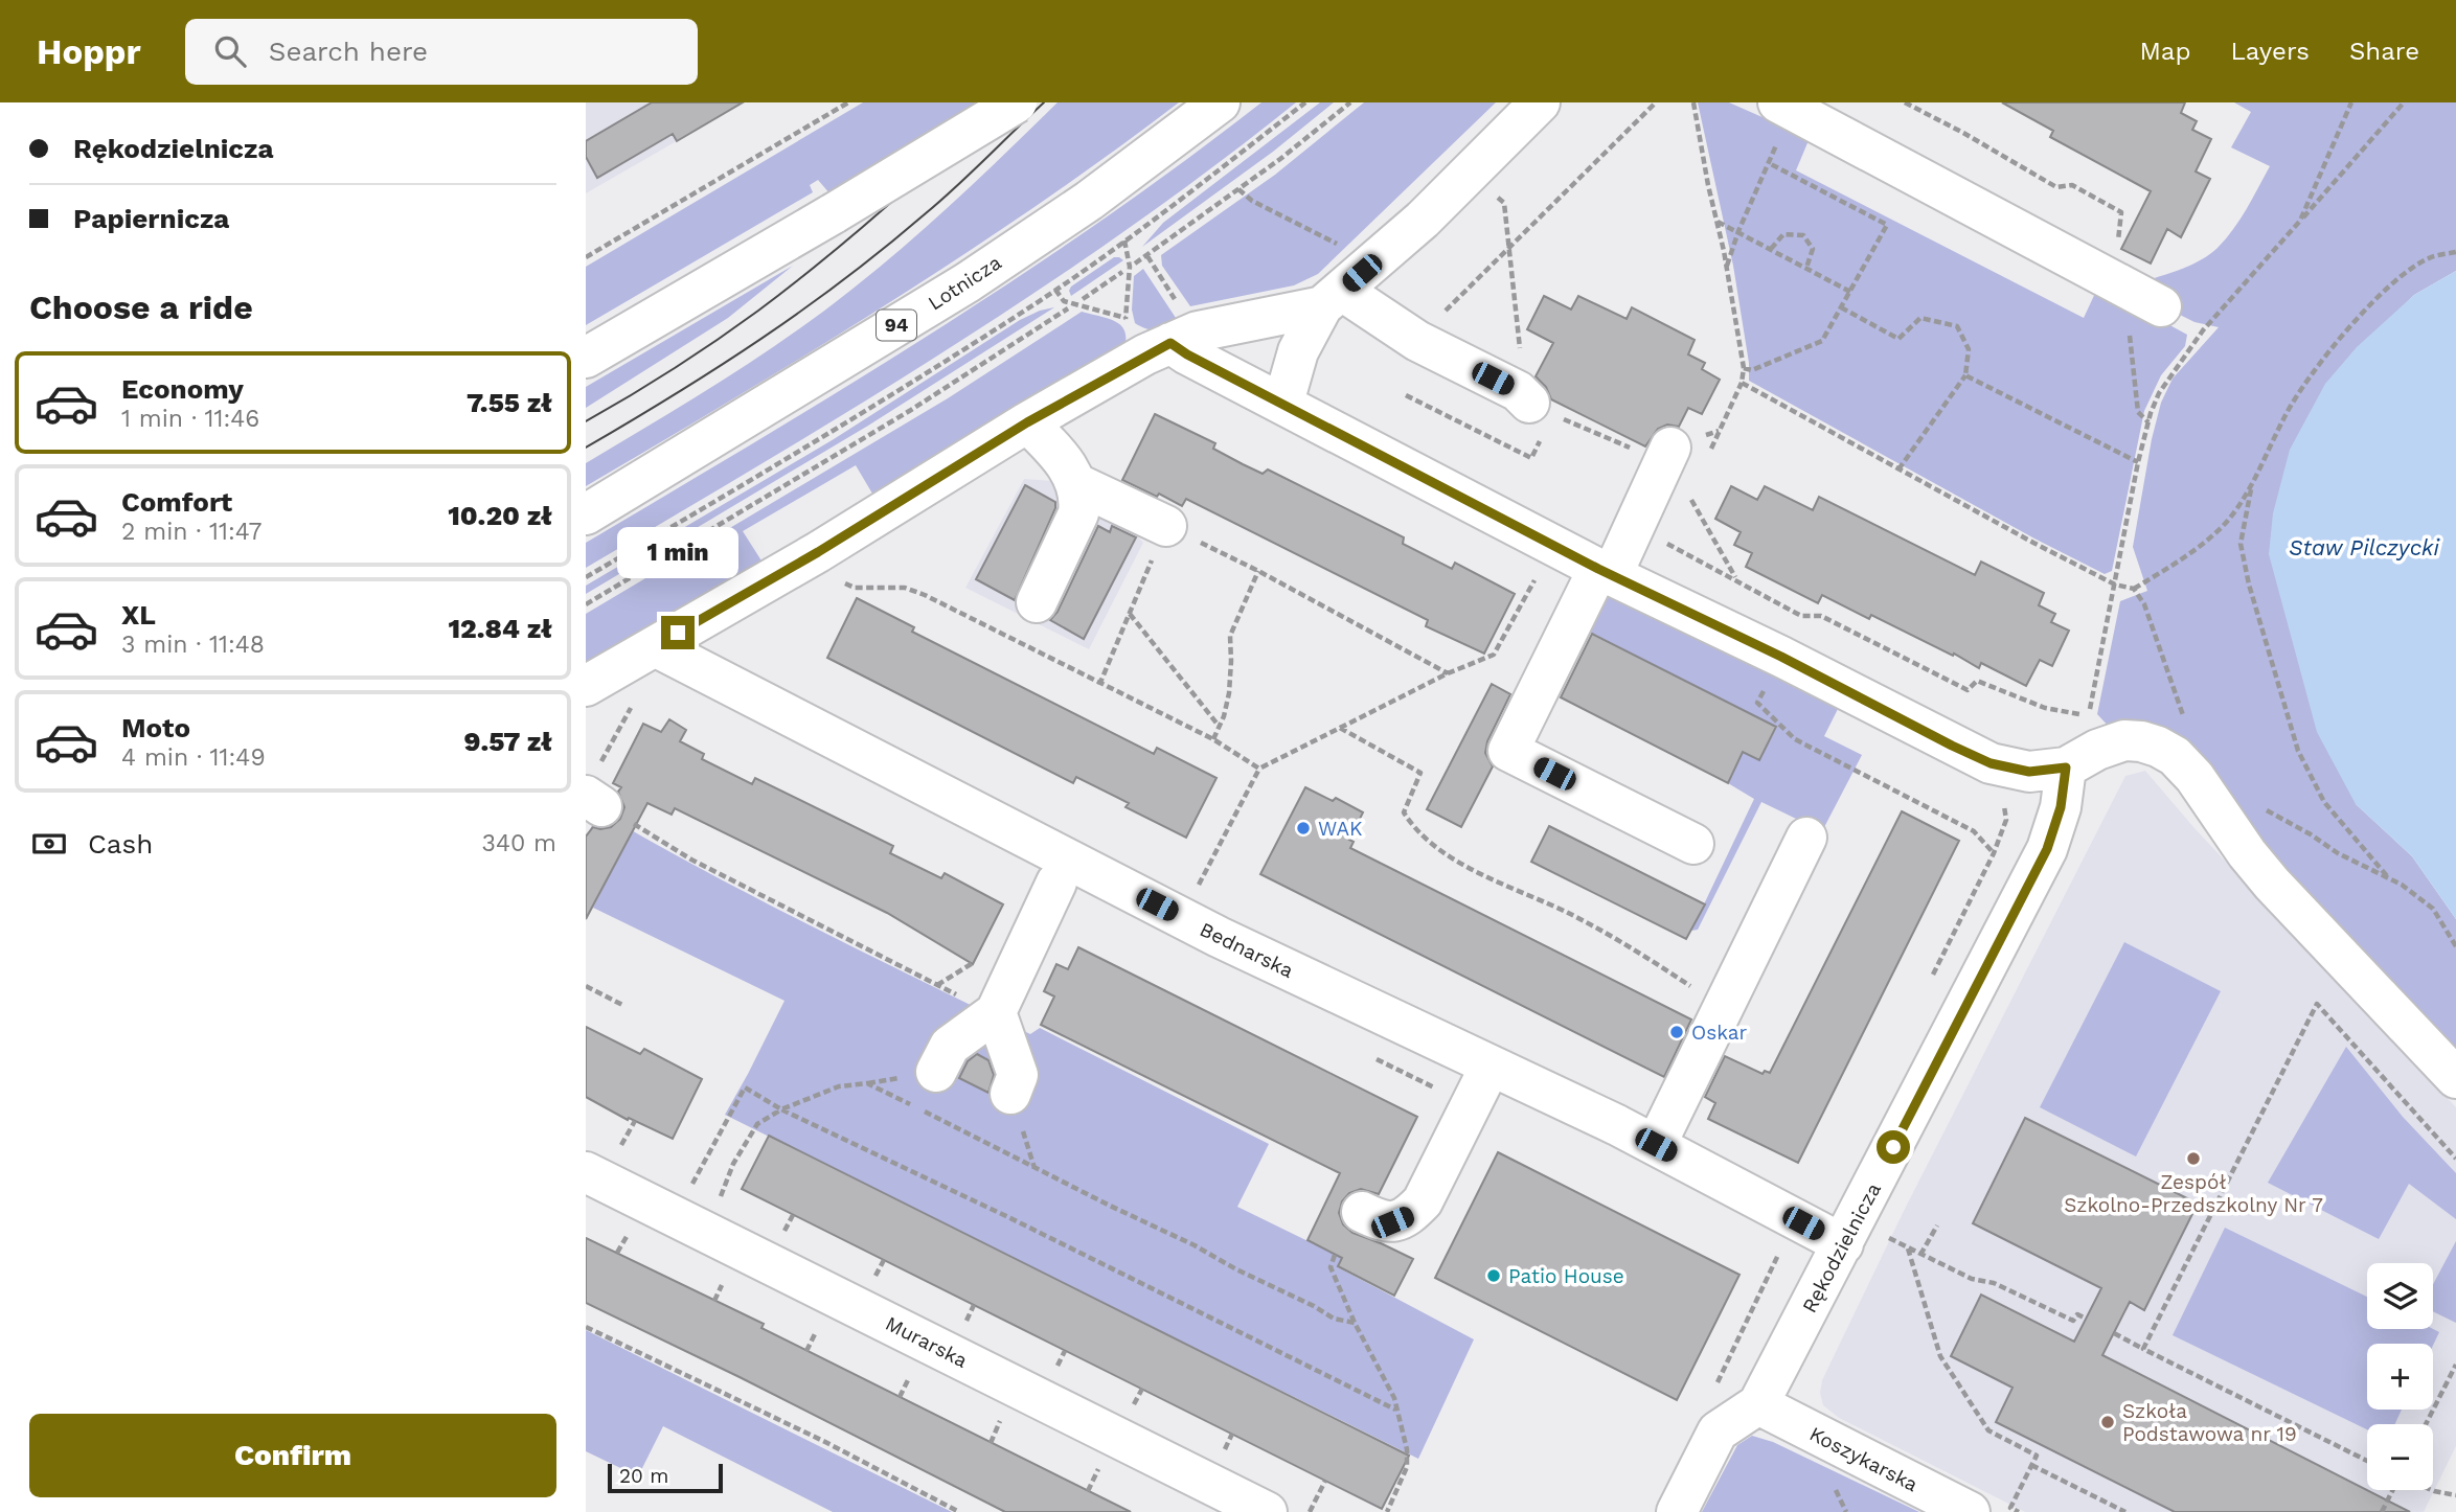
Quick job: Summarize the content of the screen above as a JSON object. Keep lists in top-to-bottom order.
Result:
{
  "streets": {
    "street": [
      "Lotnicza",
      "94",
      "Bednarska",
      "Rękodzielnicza",
      "Murarska",
      "Koszykarska"
    ]
  },
  "crossings": [
    ["Bednarska", "Rękodzielnicza"],
    ["Rękodzielnicza", "Koszykarska"]
  ],
  "water": ["Staw Pilczycki"],
  "places": [
    "WAK",
    "Oskar",
    "Zespół Szkolno-Przedszkolny Nr 7",
    "Patio House",
    "Szkoła Podstawowa nr 19"
  ],
  "scale_bar": "20 m",
  "page": {
    "header": "Hoppr",
    "search": "Search here",
    "nav": ["Map", "Layers", "Share"],
    "banner": ["Rękodzielnicza", "Papiernicza"],
    "heading": "Choose a ride",
    "list": [
      {
        "name": "Economy",
        "note": "1 min · 11:46",
        "value": "7.55 zł"
      },
      {
        "name": "Comfort",
        "note": "2 min · 11:47",
        "value": "10.20 zł"
      },
      {
        "name": "XL",
        "note": "3 min · 11:48",
        "value": "12.84 zł"
      },
      {
        "name": "Moto",
        "note": "4 min · 11:49",
        "value": "9.57 zł"
      }
    ],
    "bubble": "1 min",
    "pay": ["Cash", "340 m"],
    "map_buttons": ["+", "−"],
    "buttons": "Confirm",
    "scale": "20 m"
  }
}
